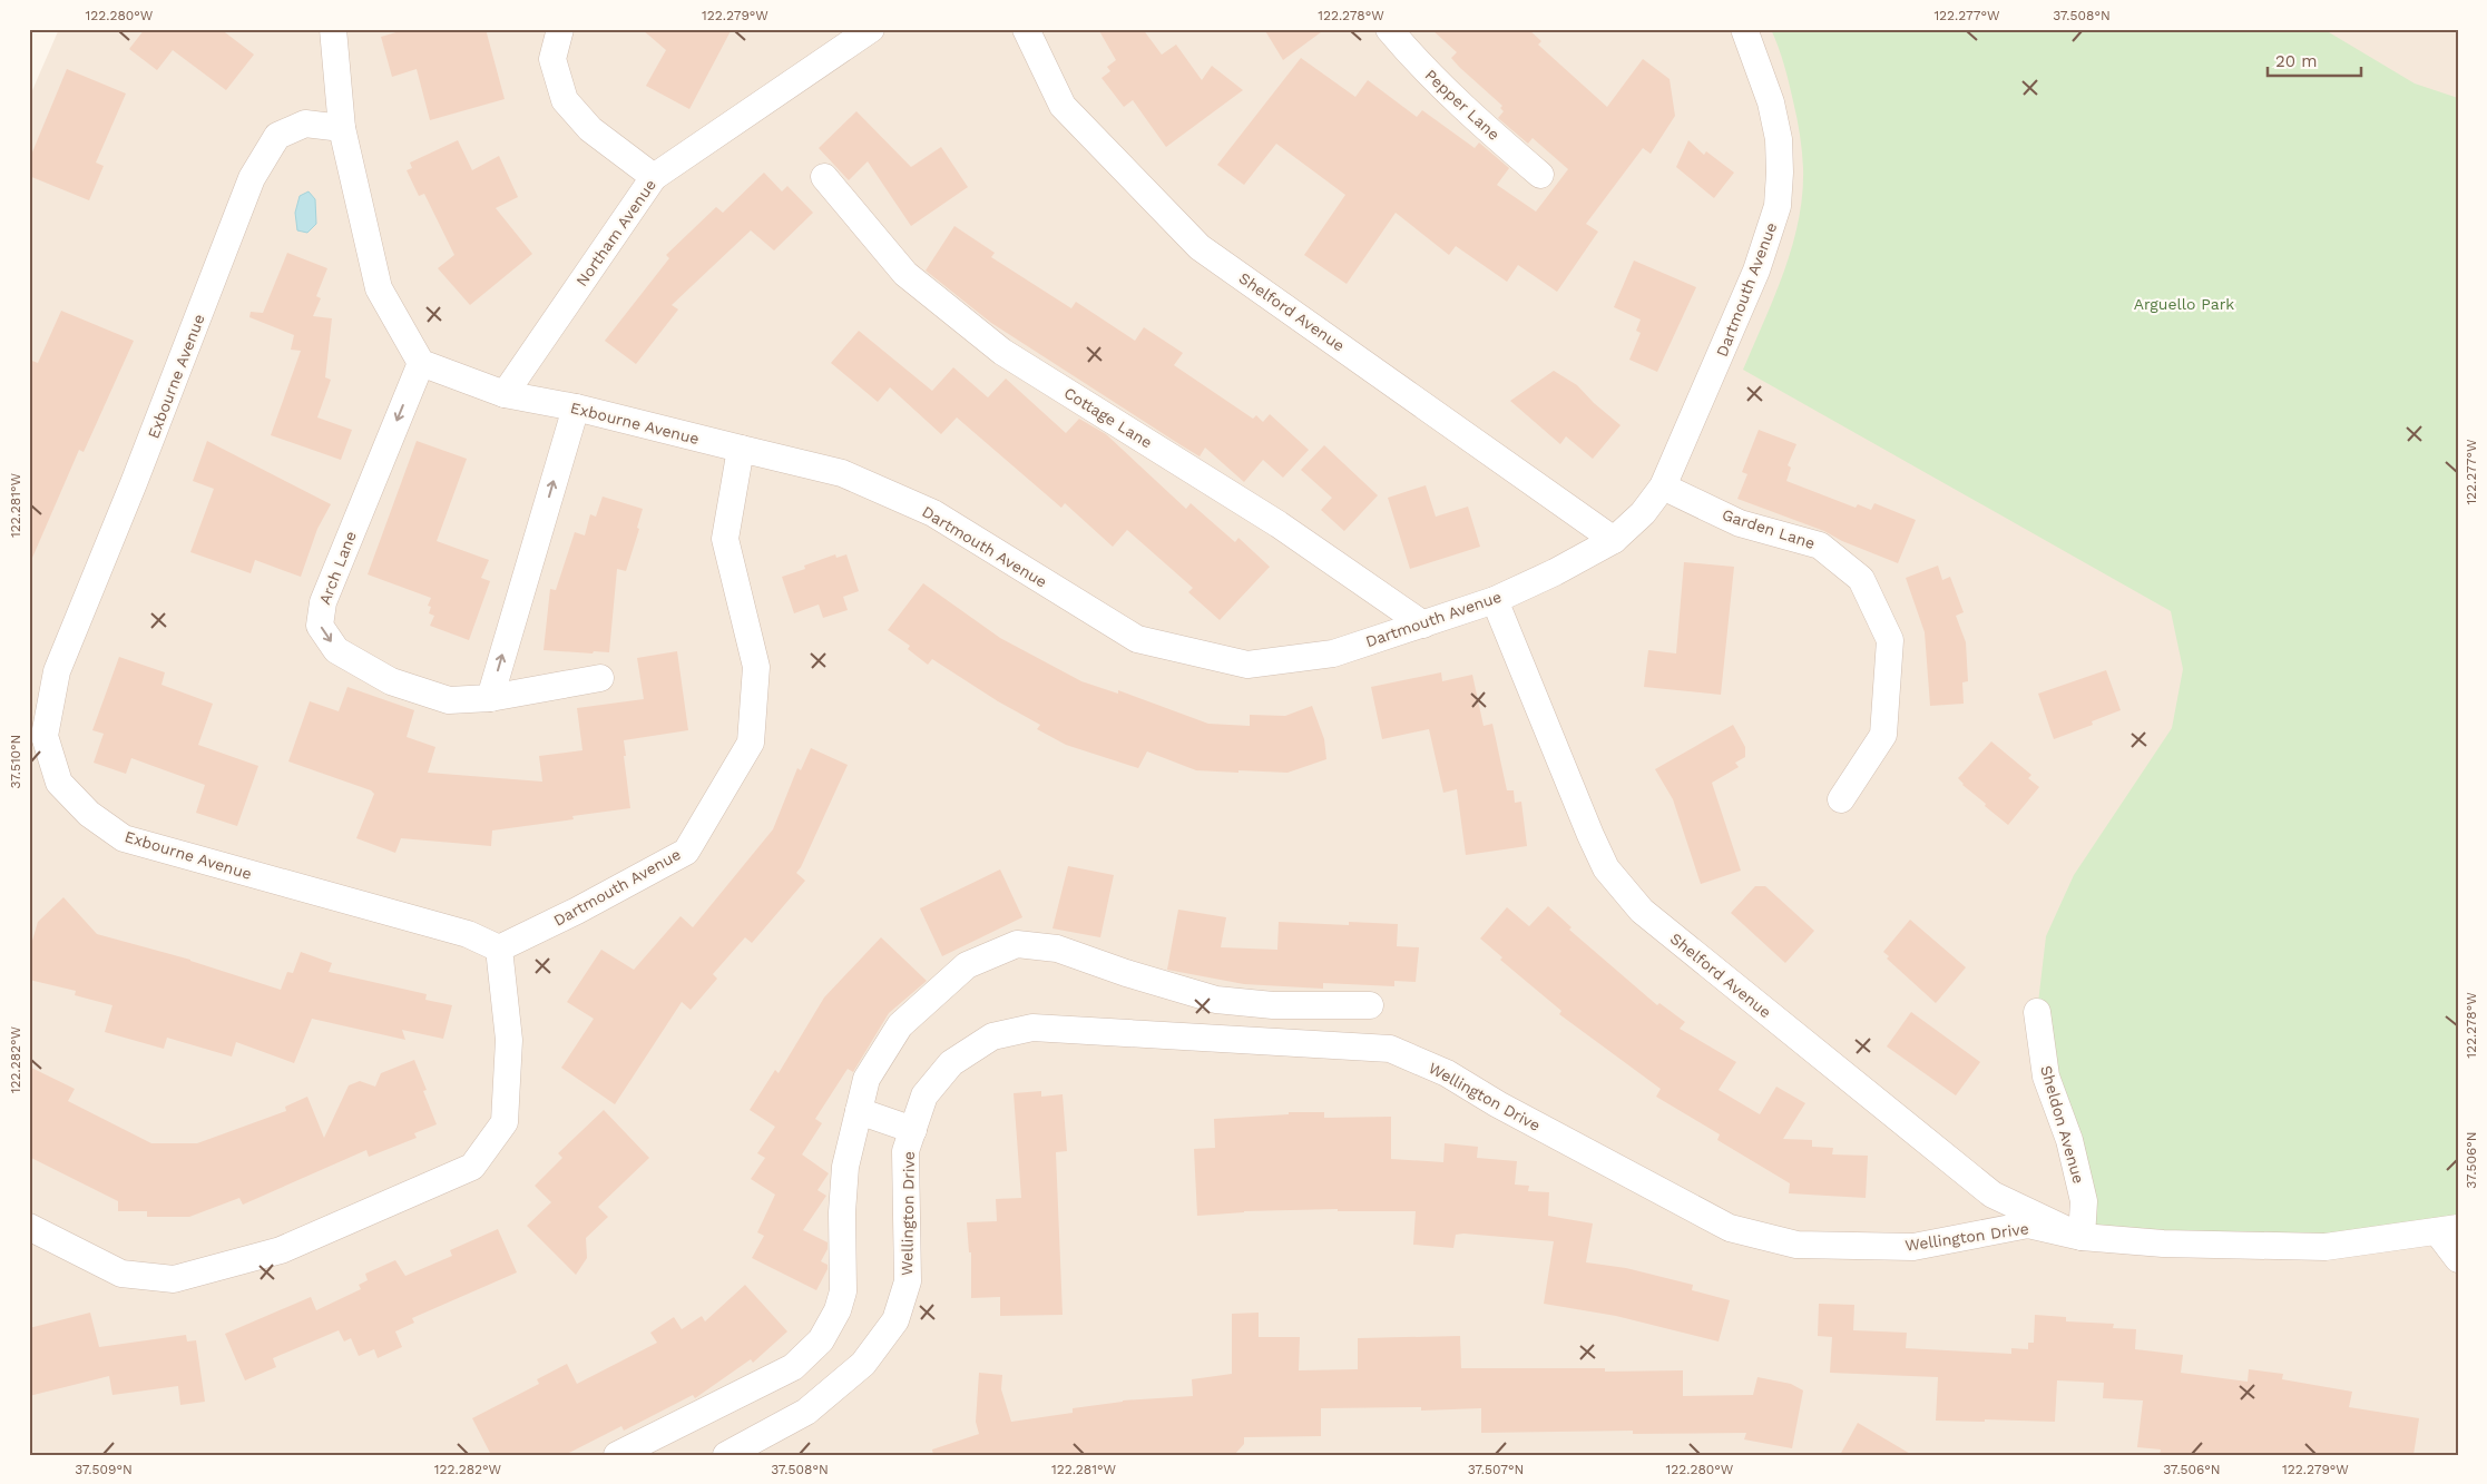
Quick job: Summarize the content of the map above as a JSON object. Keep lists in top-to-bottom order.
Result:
{
  "streets": {
    "street": [
      "Pepper Lane",
      "Northam Avenue",
      "Dartmouth Avenue",
      "Shelford Avenue",
      "Exbourne Avenue",
      "Cottage Lane",
      "Garden Lane",
      "Arch Lane",
      "Wellington Drive",
      "Sheldon Avenue"
    ]
  },
  "crossings": [
    ["Northam Avenue", "Exbourne Avenue"],
    ["Dartmouth Avenue", "Shelford Avenue"],
    ["Dartmouth Avenue", "Exbourne Avenue"],
    ["Dartmouth Avenue", "Cottage Lane"],
    ["Dartmouth Avenue", "Garden Lane"],
    ["Shelford Avenue", "Wellington Drive"],
    ["Shelford Avenue", "Sheldon Avenue"],
    ["Exbourne Avenue", "Arch Lane"],
    ["Wellington Drive", "Sheldon Avenue"]
  ],
  "parks": ["Arguello Park"],
  "scale_bar": "20 m",
  "coordinates": [
    "122.280°W",
    "122.279°W",
    "122.278°W",
    "122.277°W",
    "37.508°N",
    "122.281°W",
    "37.510°N",
    "122.282°W",
    "37.506°N",
    "37.509°N",
    "37.507°N"
  ]
}
